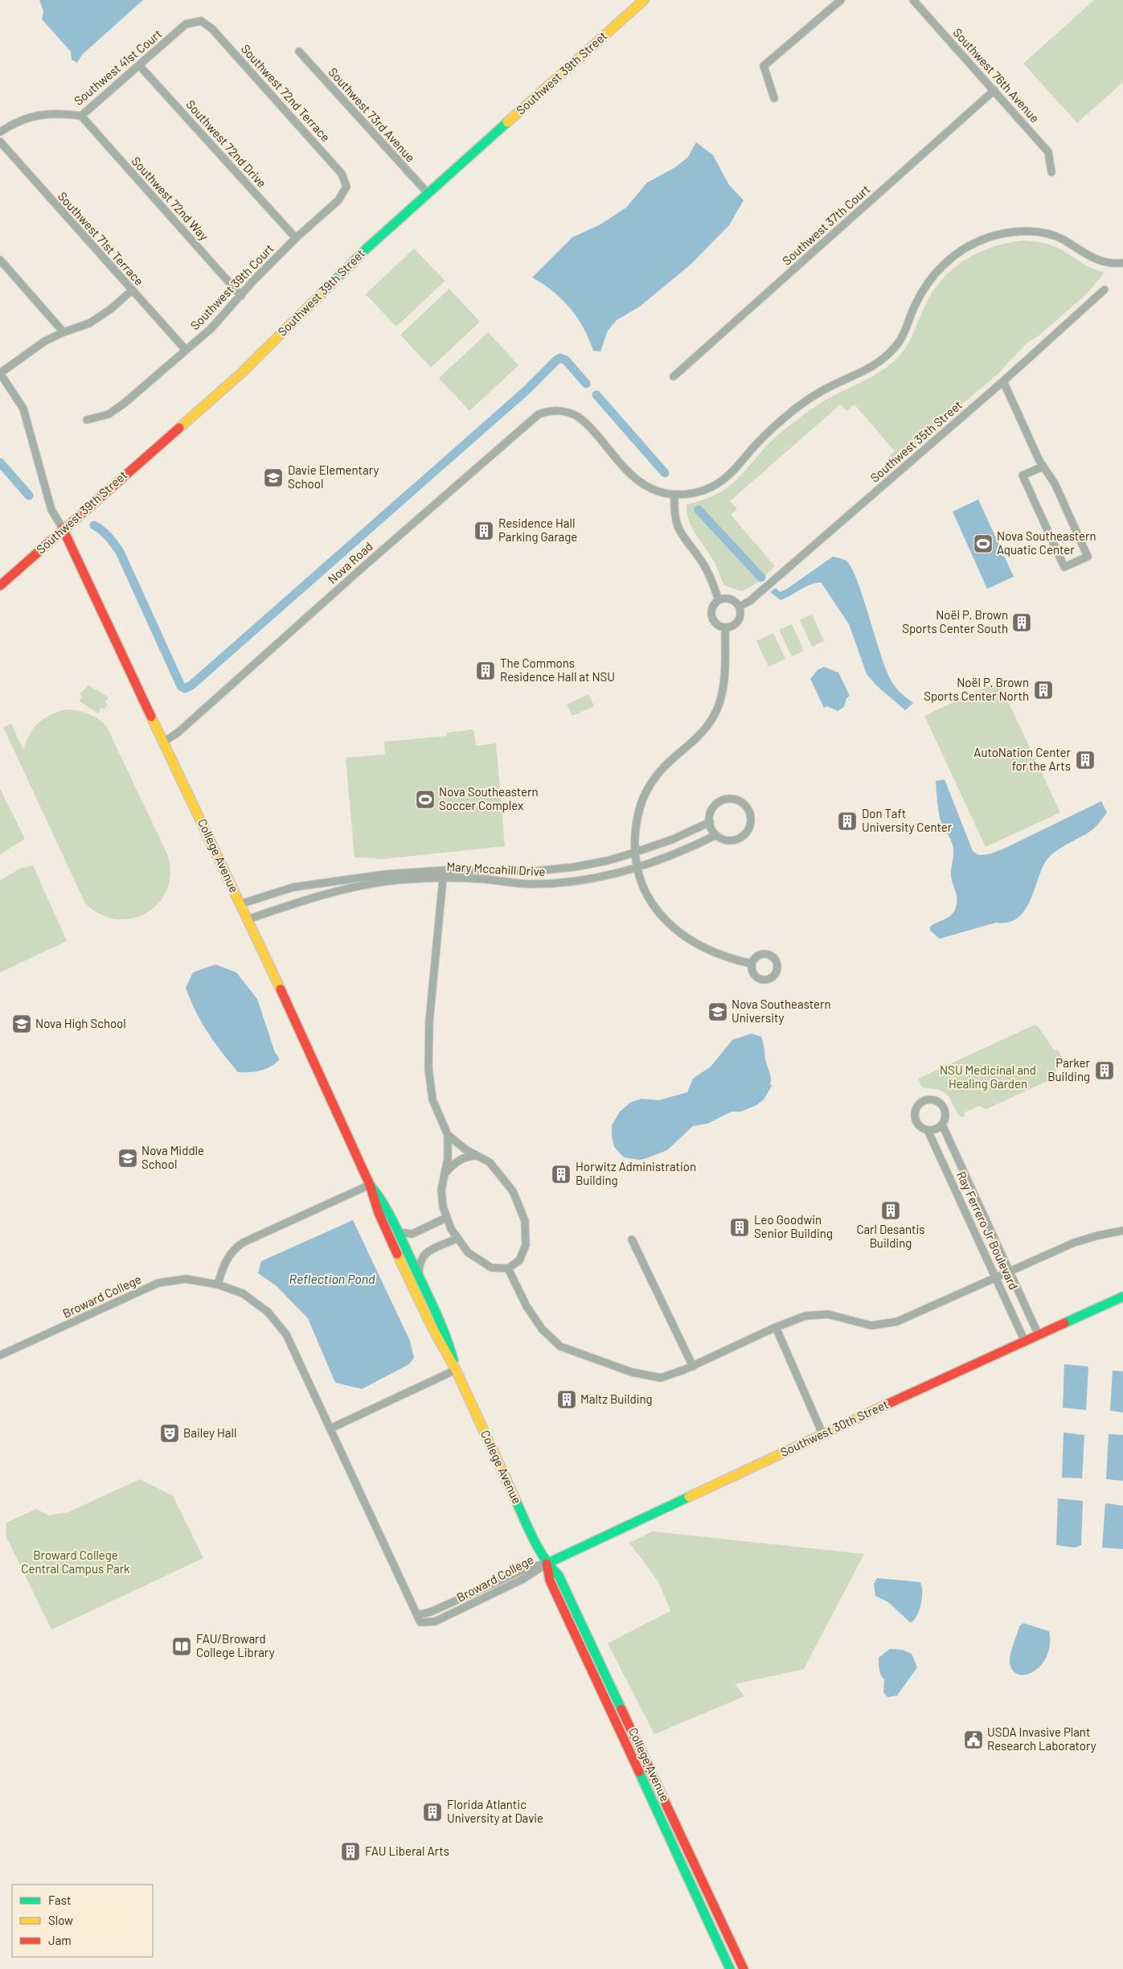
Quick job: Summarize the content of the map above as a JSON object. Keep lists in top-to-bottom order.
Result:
{
  "streets": {
    "street": [
      "Southwest 41st Court",
      "Southwest 39th Street",
      "Southwest 76th Avenue",
      "Southwest 72nd Terrace",
      "Southwest 73rd Avenue",
      "Southwest 72nd Drive",
      "Southwest 72nd Way",
      "Southwest 37th Court",
      "Southwest 71st Terrace",
      "Southwest 39th Court",
      "Southwest 35th Street",
      "Nova Road",
      "College Avenue",
      "Mary Mccahill Drive",
      "Ray Ferrero Jr Boulevard",
      "Broward College",
      "Southwest 30th Street"
    ]
  },
  "crossings": [
    ["Southwest 41st Court", "Southwest 72nd Terrace"],
    ["Southwest 41st Court", "Southwest 72nd Drive"],
    ["Southwest 41st Court", "Southwest 72nd Way"],
    ["Southwest 39th Street", "Southwest 73rd Avenue"],
    ["Southwest 39th Street", "College Avenue"],
    ["Southwest 76th Avenue", "Southwest 37th Court"],
    ["Southwest 72nd Terrace", "Southwest 39th Court"],
    ["Southwest 72nd Drive", "Southwest 39th Court"],
    ["Southwest 72nd Way", "Southwest 39th Court"],
    ["Southwest 71st Terrace", "Southwest 39th Court"],
    ["Nova Road", "College Avenue"],
    ["College Avenue", "Mary Mccahill Drive"],
    ["College Avenue", "Broward College"],
    ["College Avenue", "Southwest 30th Street"],
    ["Ray Ferrero Jr Boulevard", "Southwest 30th Street"],
    ["Broward College", "Southwest 30th Street"]
  ],
  "water": ["Reflection Pond"],
  "parks": ["NSU Medicinal and Healing Garden", "Broward College Central Campus Park"],
  "places": {
    "school or university": [
      "Davie Elementary School",
      "Nova Southeastern University",
      "Nova High School",
      "Nova Middle School"
    ],
    "building": [
      "Residence Hall Parking Garage",
      "Noël P. Brown Sports Center South",
      "The Commons Residence Hall at NSU",
      "Noël P. Brown Sports Center North",
      "AutoNation Center for the Arts",
      "Don Taft University Center",
      "Parker Building",
      "Horwitz Administration Building",
      "Carl Desantis Building",
      "Leo Goodwin Senior Building",
      "Maltz Building",
      "Florida Atlantic University at Davie",
      "FAU Liberal Arts"
    ],
    "sports": ["Nova Southeastern Aquatic Center", "Nova Southeastern Soccer Complex"],
    "theatre": ["Bailey Hall"],
    "library": ["FAU/Broward College Library"],
    "public building": ["USDA Invasive Plant Research Laboratory"]
  },
  "legend": ["Fast", "Slow", "Jam"]
}
